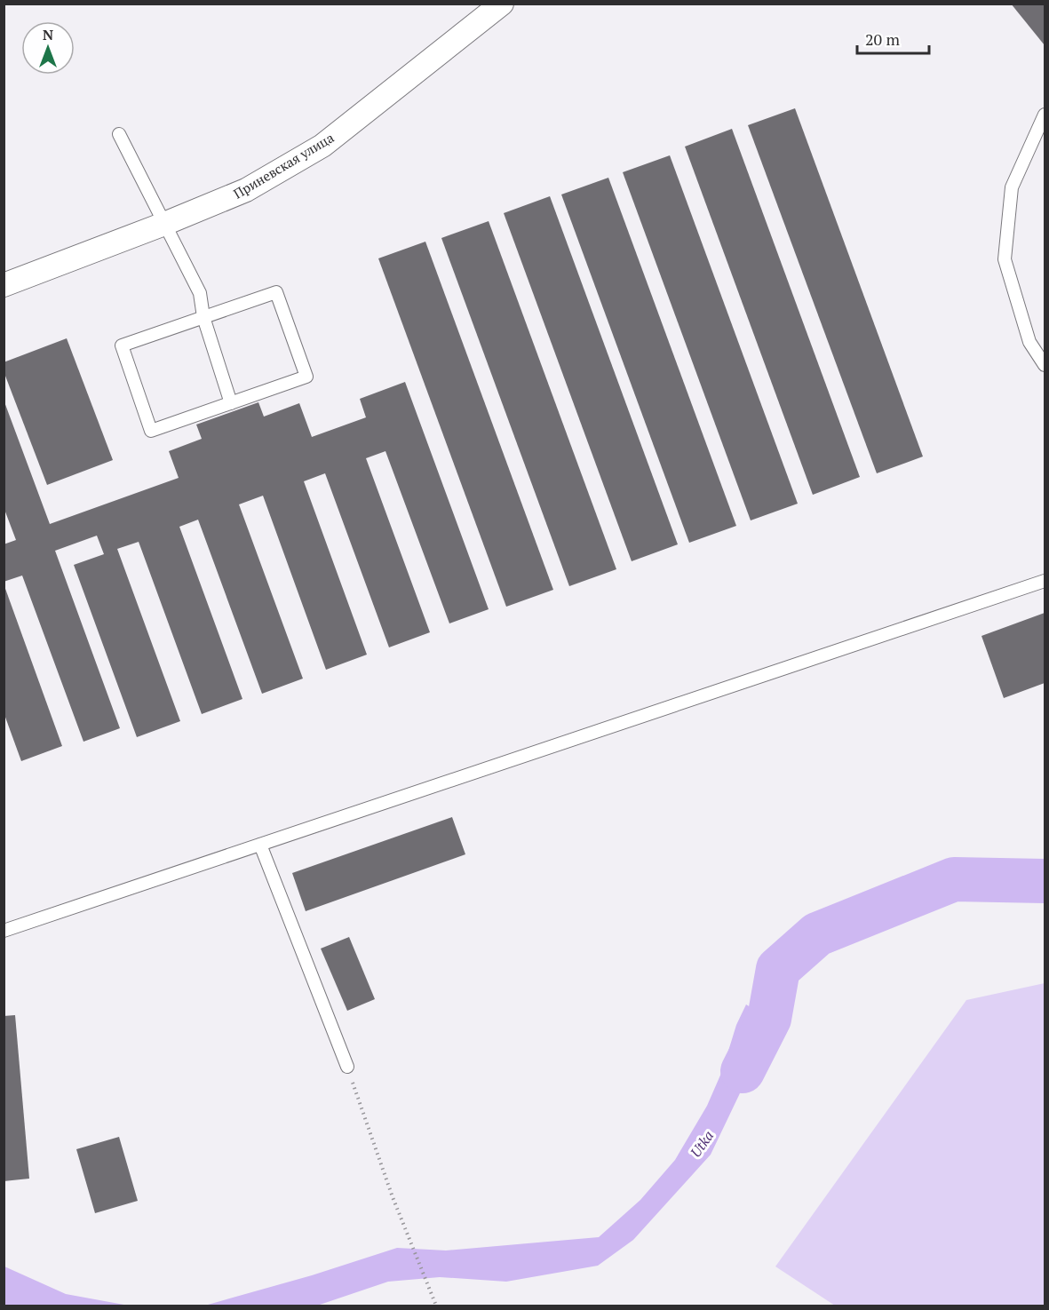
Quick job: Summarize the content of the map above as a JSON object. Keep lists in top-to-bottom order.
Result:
{
  "streets": {
    "street": ["Приневская улица"]
  },
  "water": ["Utka"],
  "scale_bar": "20 m",
  "north": "top"
}
